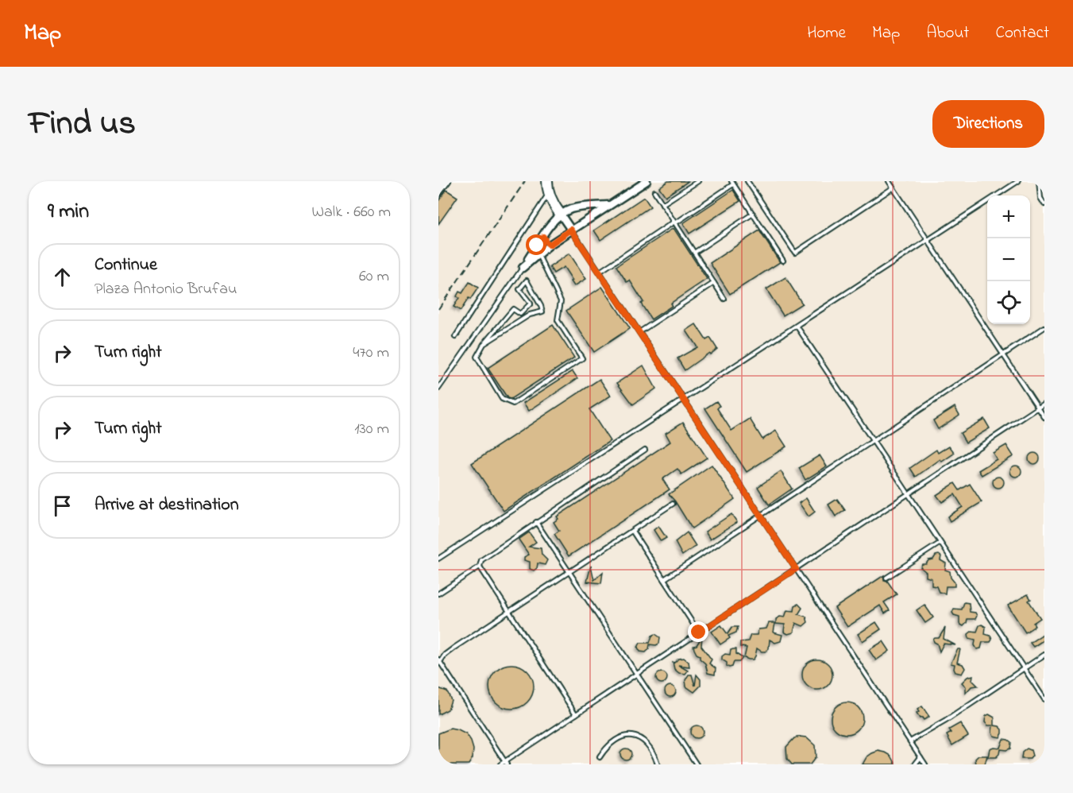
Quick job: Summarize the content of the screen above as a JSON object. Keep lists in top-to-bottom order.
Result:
{
  "page": {
    "header": "Map",
    "nav": [
      "Home",
      "Map",
      "About",
      "Contact"
    ],
    "title": "Find us",
    "buttons": "Directions",
    "heading": ["9 min", "Walk · 660 m"],
    "map_buttons": ["+", "−"],
    "list": [
      ["Continue", "Plaza Antonio Brufau", "60 m"],
      ["Turn right", "470 m"],
      ["Turn right", "130 m"],
      "Arrive at destination"
    ]
  }
}
